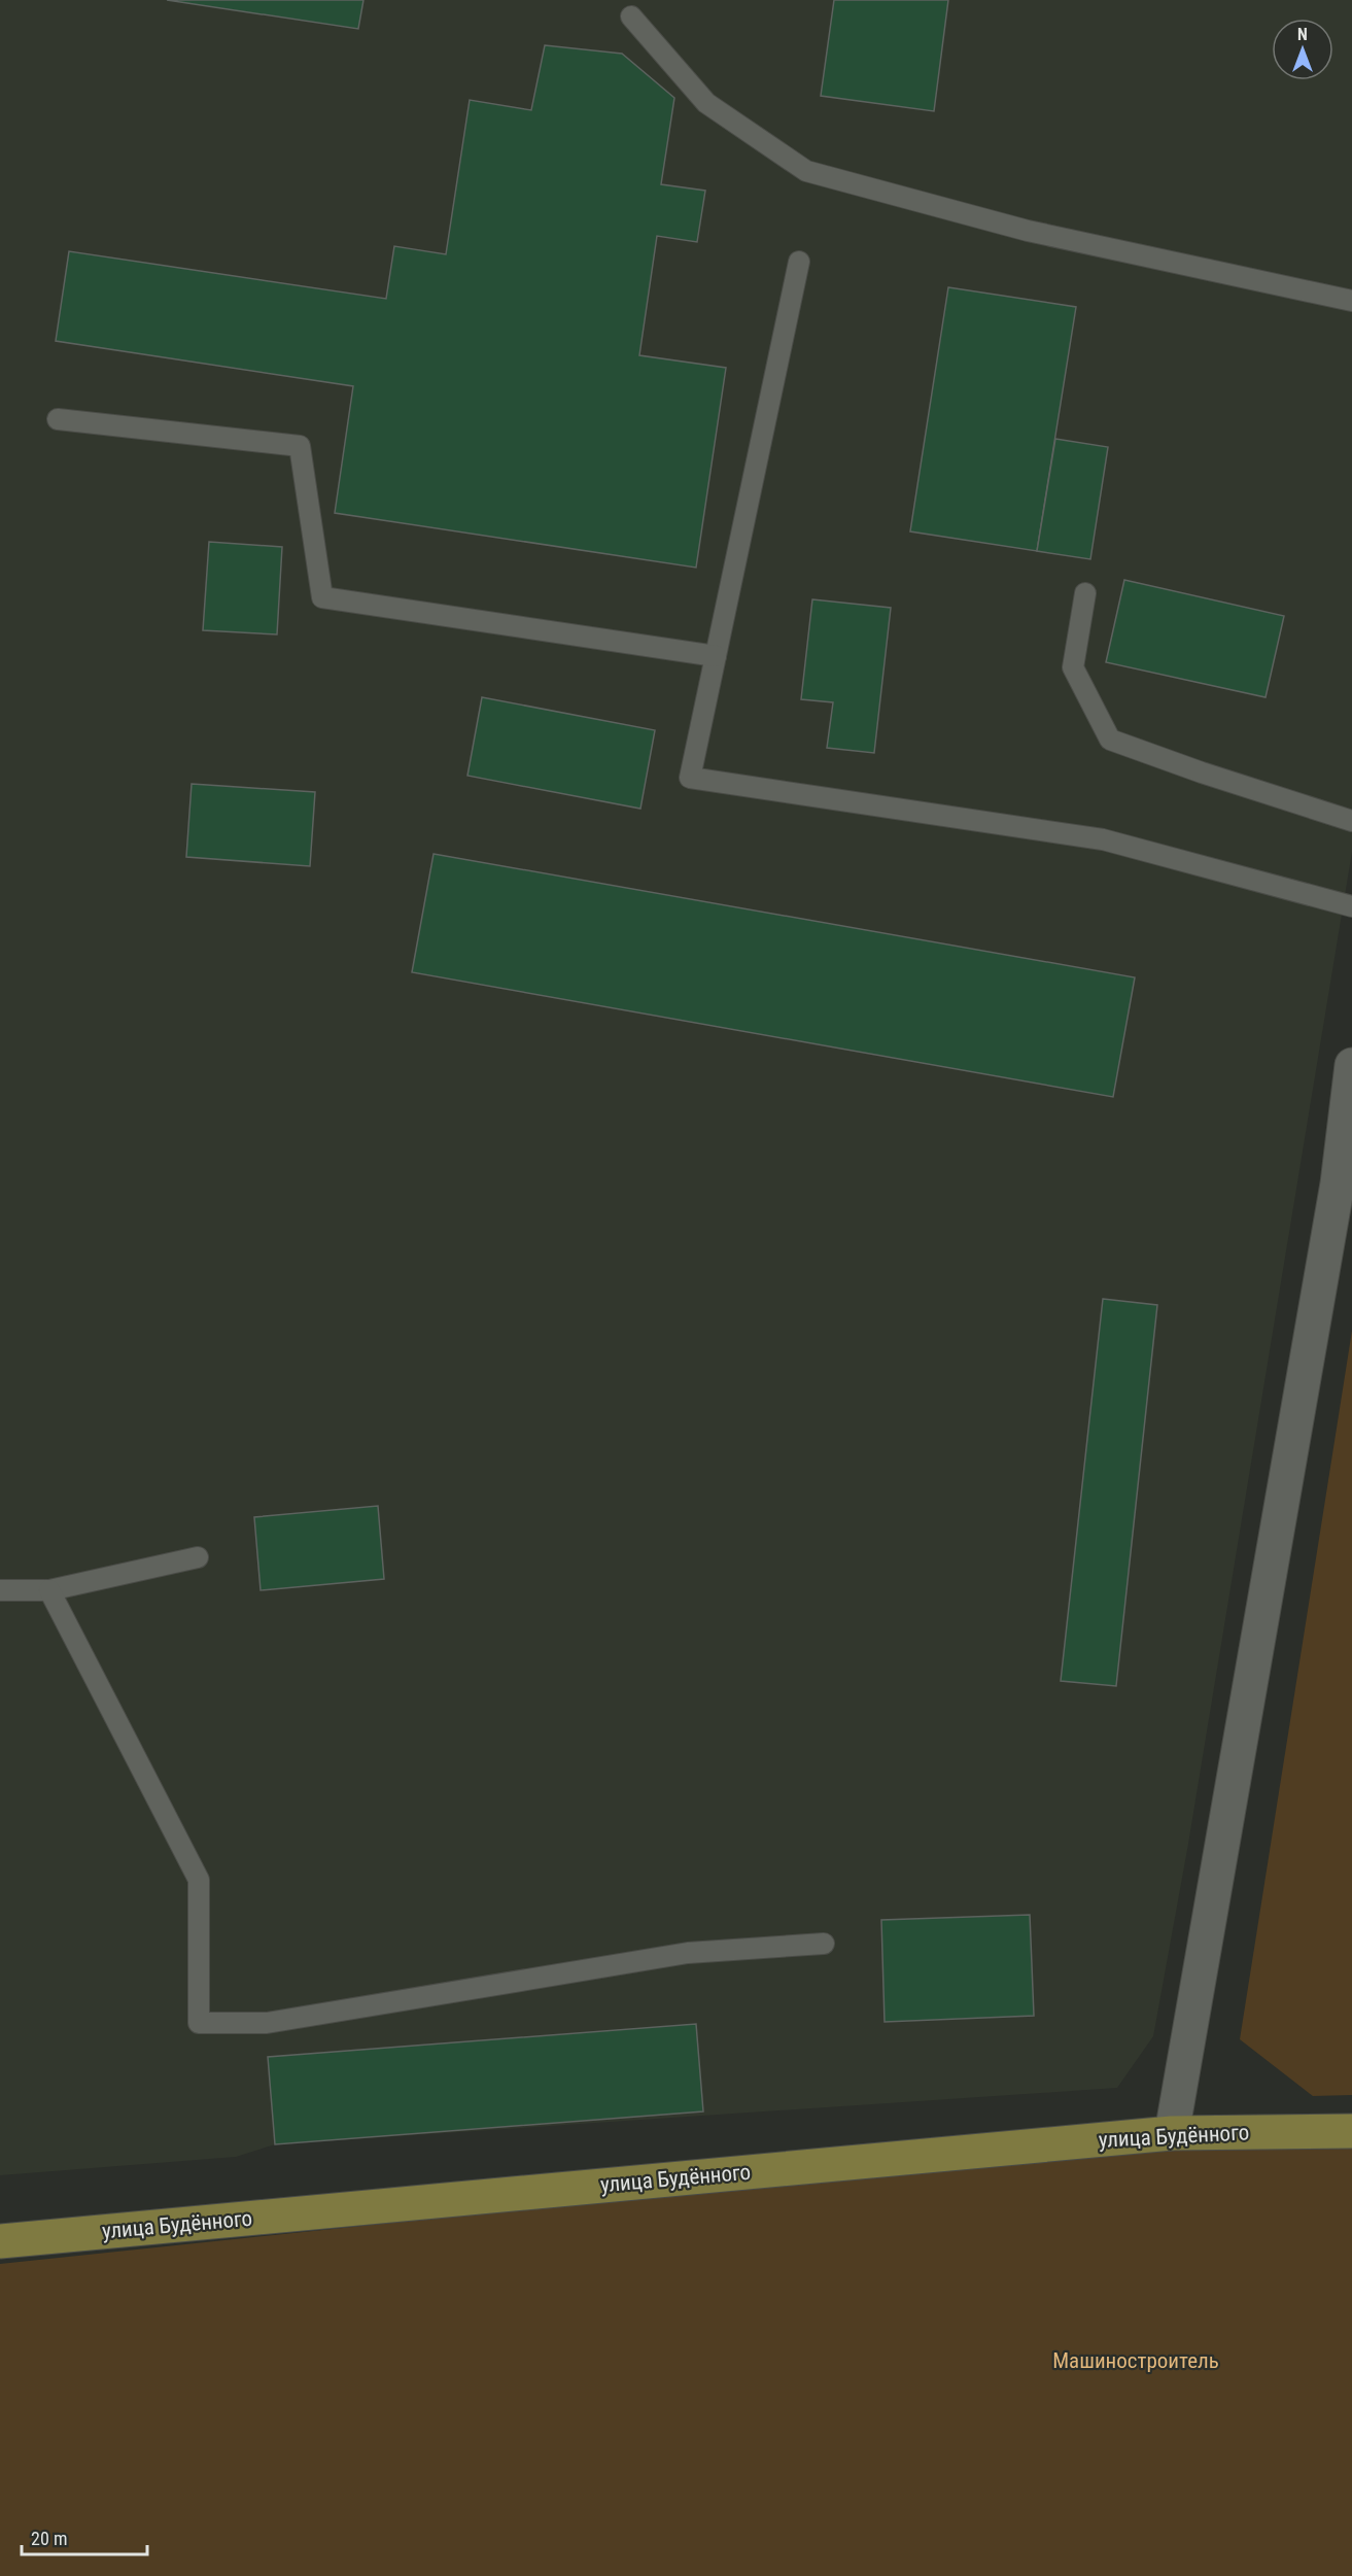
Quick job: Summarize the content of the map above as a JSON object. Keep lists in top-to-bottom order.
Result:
{
  "streets": {
    "main road": ["улица Будённого"]
  },
  "parks": ["Машиностроитель"],
  "scale_bar": "20 m",
  "north": "top"
}
